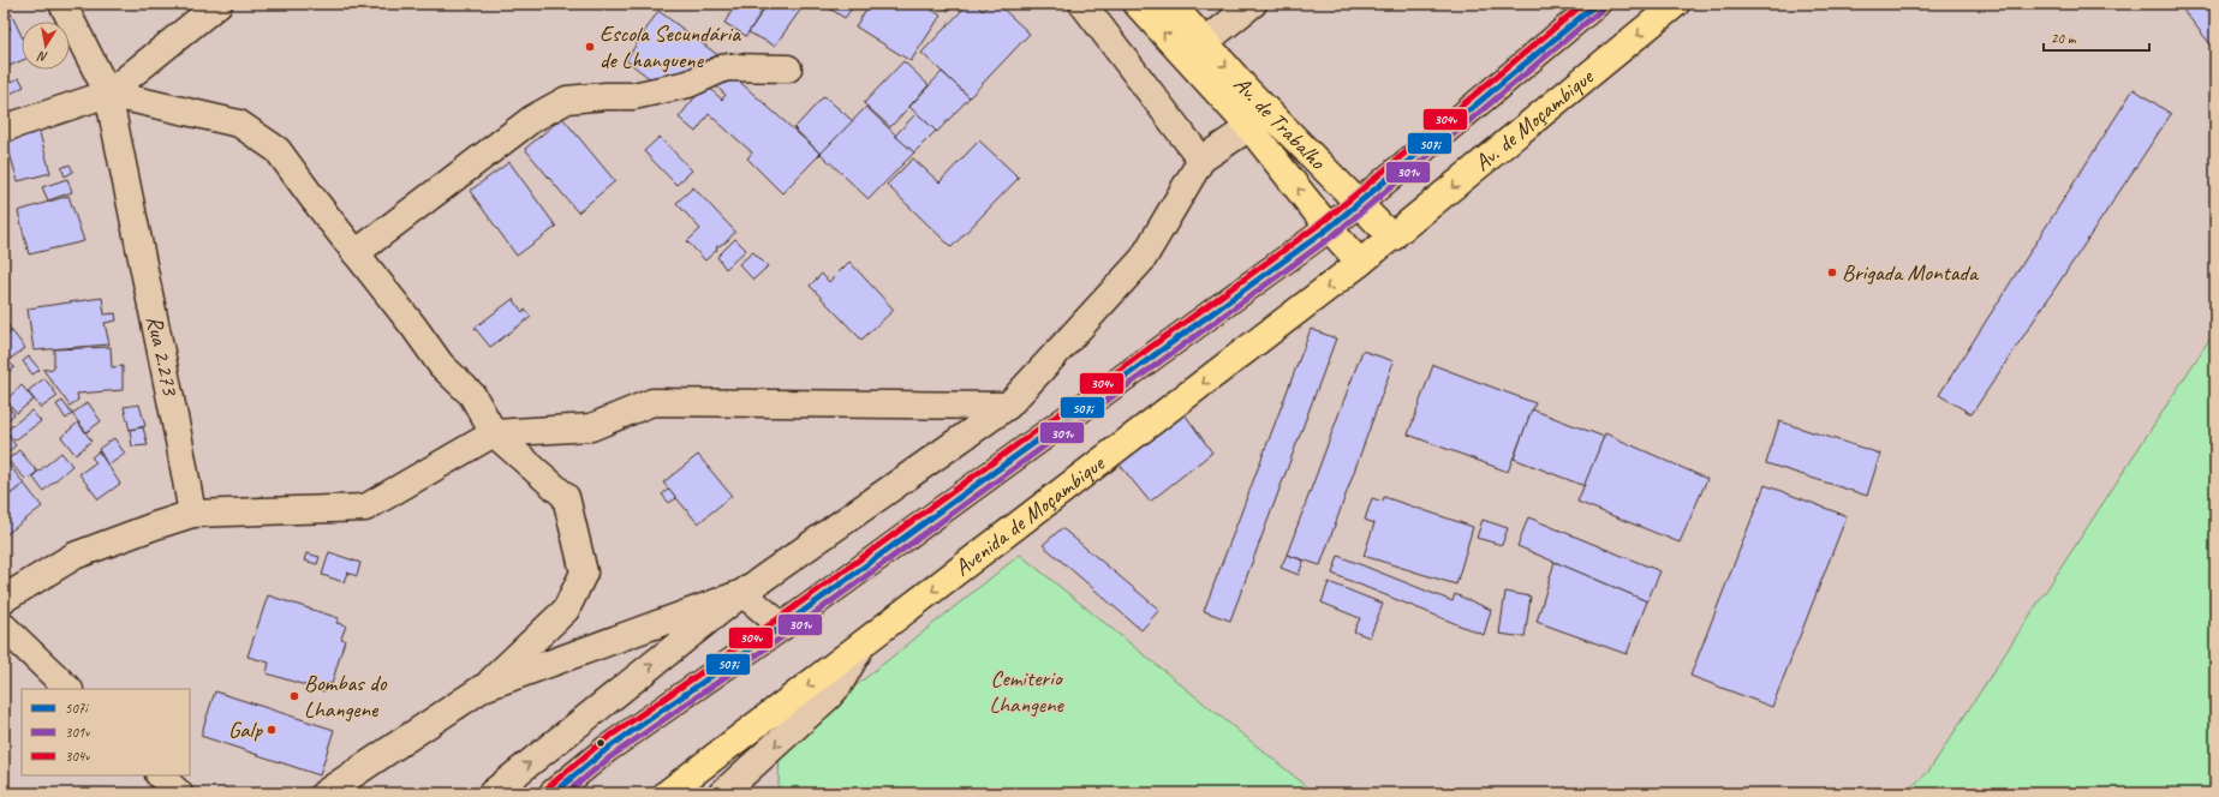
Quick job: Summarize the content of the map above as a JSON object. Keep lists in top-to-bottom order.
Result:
{
  "streets": {
    "main road": ["Av. de Moçambique", "Av. de Trabalho", "Avenida de Moçambique"],
    "street": ["Rua 2.273"]
  },
  "crossings": [
    ["Av. de Moçambique", "Av. de Trabalho"],
    ["Av. de Moçambique", "Avenida de Moçambique"],
    ["Av. de Trabalho", "Avenida de Moçambique"]
  ],
  "parks": ["Cemiterio Lhangene"],
  "places": [
    "Escola Secundária de Lhanguene",
    "Brigada Montada",
    "Bombas do Lhangene",
    "Galp"
  ],
  "lines": ["transit line 507i", "transit line 304v", "transit line 301v"],
  "legend": ["507i", "301v", "304v"],
  "scale_bar": "20 m",
  "north": "bottom"
}
